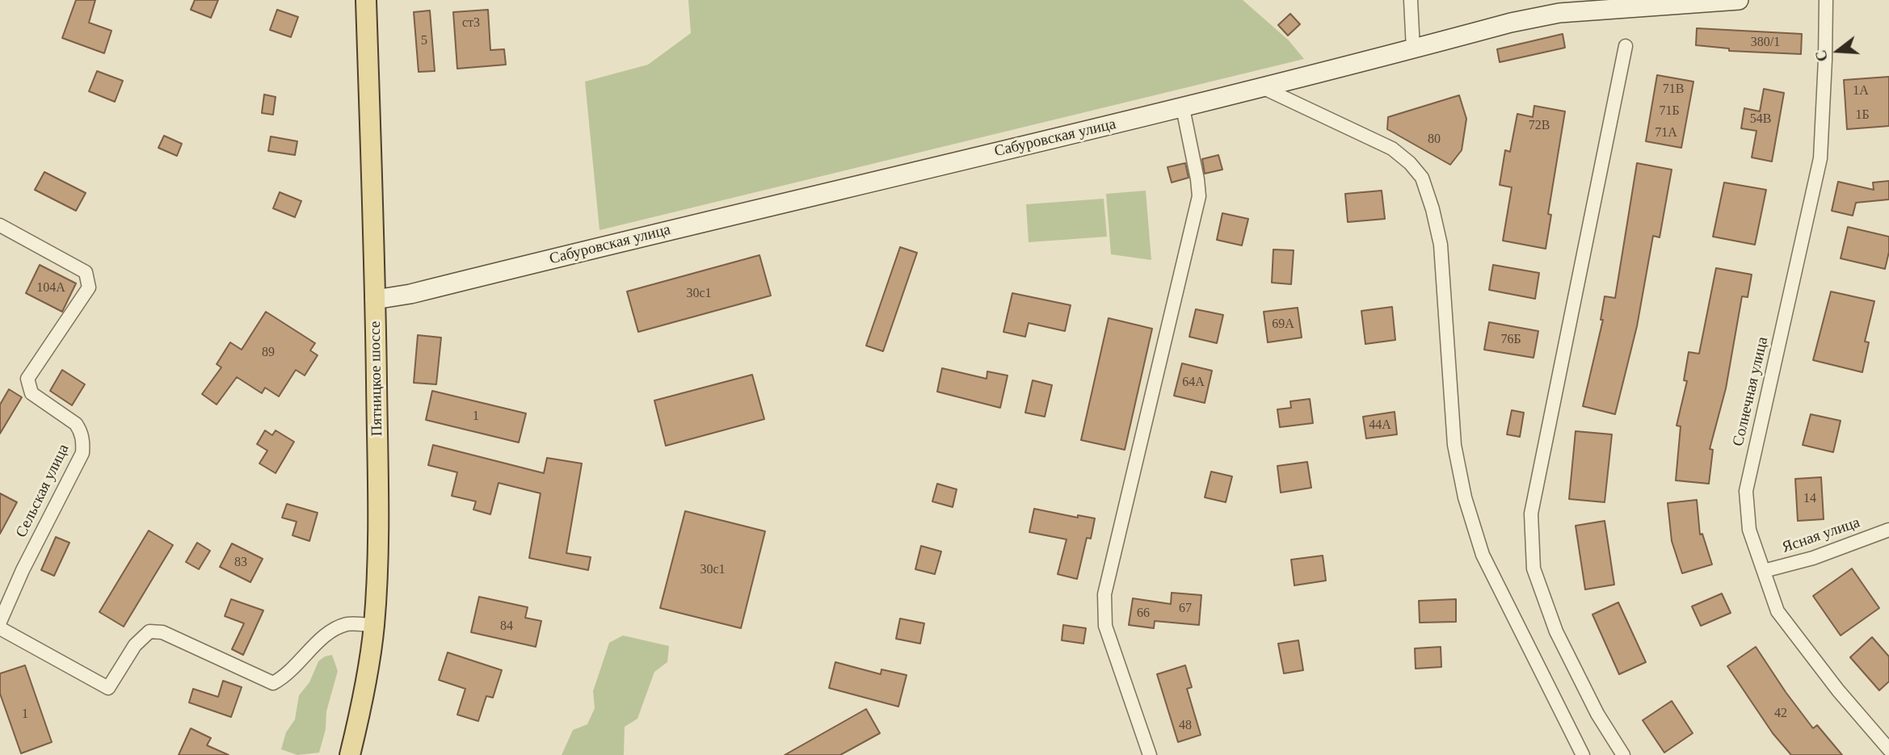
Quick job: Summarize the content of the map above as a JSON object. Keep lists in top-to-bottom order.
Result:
{
  "streets": {
    "main road": ["Пятницкое шоссе"],
    "street": [
      "Сабуровская улица",
      "Солнечная улица",
      "Сельская улица",
      "Ясная улица"
    ]
  },
  "crossings": [
    ["Сабуровская улица", "Пятницкое шоссе"],
    ["Солнечная улица", "Ясная улица"]
  ],
  "house_numbers": [
    "ст3",
    "5",
    "380/1",
    "71В",
    "1А",
    "71Б",
    "1Б",
    "54В",
    "72В",
    "71А",
    "80",
    "104А",
    "30с1",
    "69А",
    "76Б",
    "89",
    "64А",
    "1",
    "44А",
    "14",
    "83",
    "30с1",
    "67",
    "66",
    "84",
    "42",
    "1",
    "48"
  ],
  "north": "left"
}
